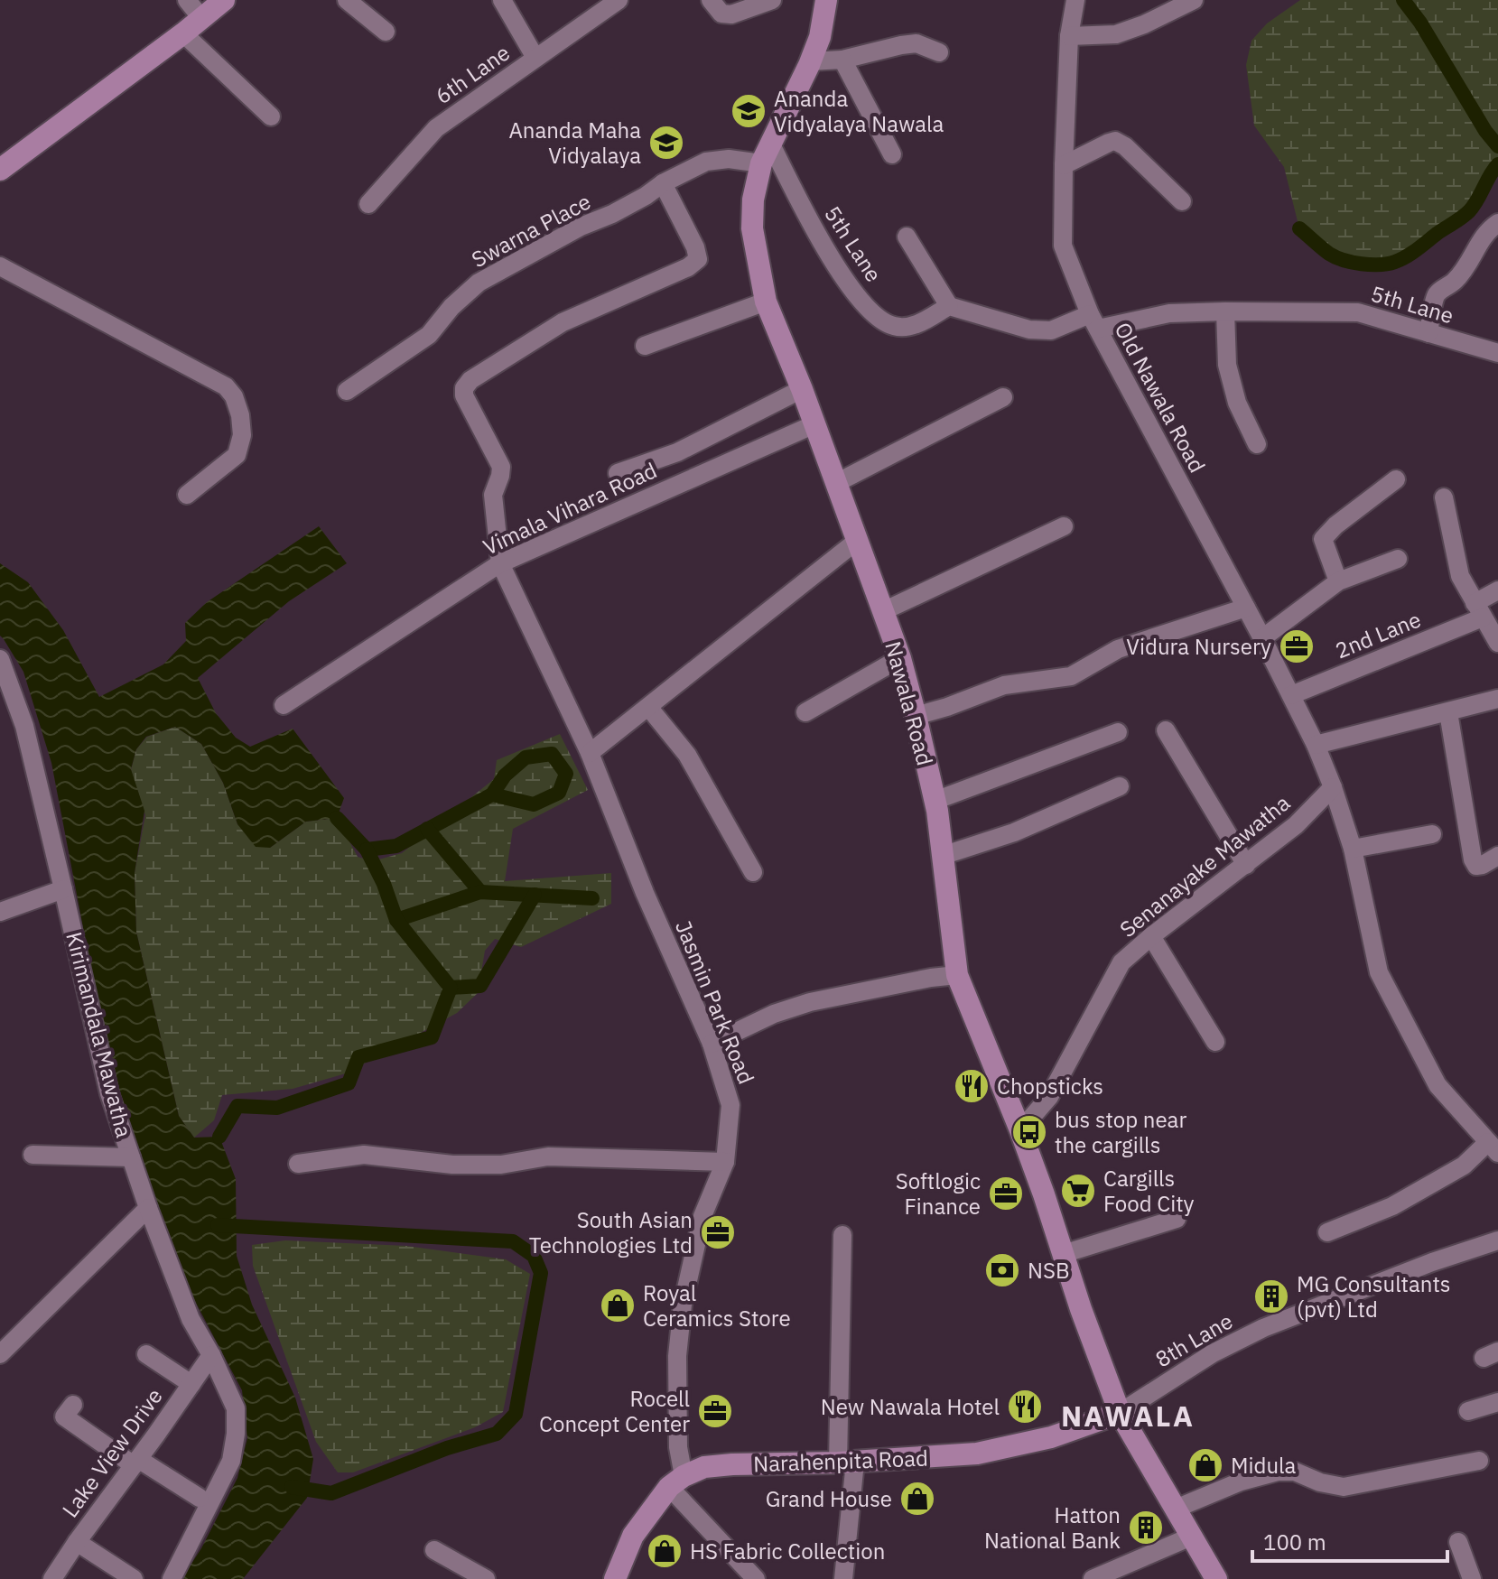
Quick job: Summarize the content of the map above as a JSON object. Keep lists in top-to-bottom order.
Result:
{
  "streets": {
    "main road": ["Nawala Road", "Narahenpita Road"],
    "street": [
      "6th Lane",
      "Swarna Place",
      "5th Lane",
      "Old Nawala Road",
      "Vimala Vihara Road",
      "2nd Lane",
      "Senanayake Mawatha",
      "Jasmin Park Road",
      "Kirimandala Mawatha",
      "8th Lane",
      "Lake View Drive"
    ]
  },
  "crossings": [
    ["Swarna Place", "5th Lane"],
    ["Swarna Place", "Nawala Road"],
    ["Swarna Place", "Jasmin Park Road"],
    ["5th Lane", "Old Nawala Road"],
    ["5th Lane", "Nawala Road"],
    ["Old Nawala Road", "2nd Lane"],
    ["Old Nawala Road", "Senanayake Mawatha"],
    ["Vimala Vihara Road", "Nawala Road"],
    ["Vimala Vihara Road", "Jasmin Park Road"],
    ["Nawala Road", "Senanayake Mawatha"],
    ["Nawala Road", "8th Lane"],
    ["Nawala Road", "Narahenpita Road"],
    ["Jasmin Park Road", "Narahenpita Road"],
    ["Kirimandala Mawatha", "Lake View Drive"],
    ["8th Lane", "Narahenpita Road"]
  ],
  "districts": ["NAWALA"],
  "places": {
    "school or university": ["Ananda Vidyalaya Nawala", "Ananda Maha Vidyalaya"],
    "office": [
      "Vidura Nursery",
      "Softlogic Finance",
      "South Asian Technologies Ltd",
      "Rocell Concept Center"
    ],
    "restaurant": ["Chopsticks", "New Nawala Hotel"],
    "bus stop": ["bus stop near the cargills"],
    "supermarket": ["Cargills Food City"],
    "bank": ["NSB"],
    "building": ["MG Consultants (pvt) Ltd", "Hatton National Bank"],
    "shop": [
      "Royal Ceramics Store",
      "Midula",
      "Grand House",
      "HS Fabric Collection"
    ]
  },
  "scale_bar": "100 m"
}
